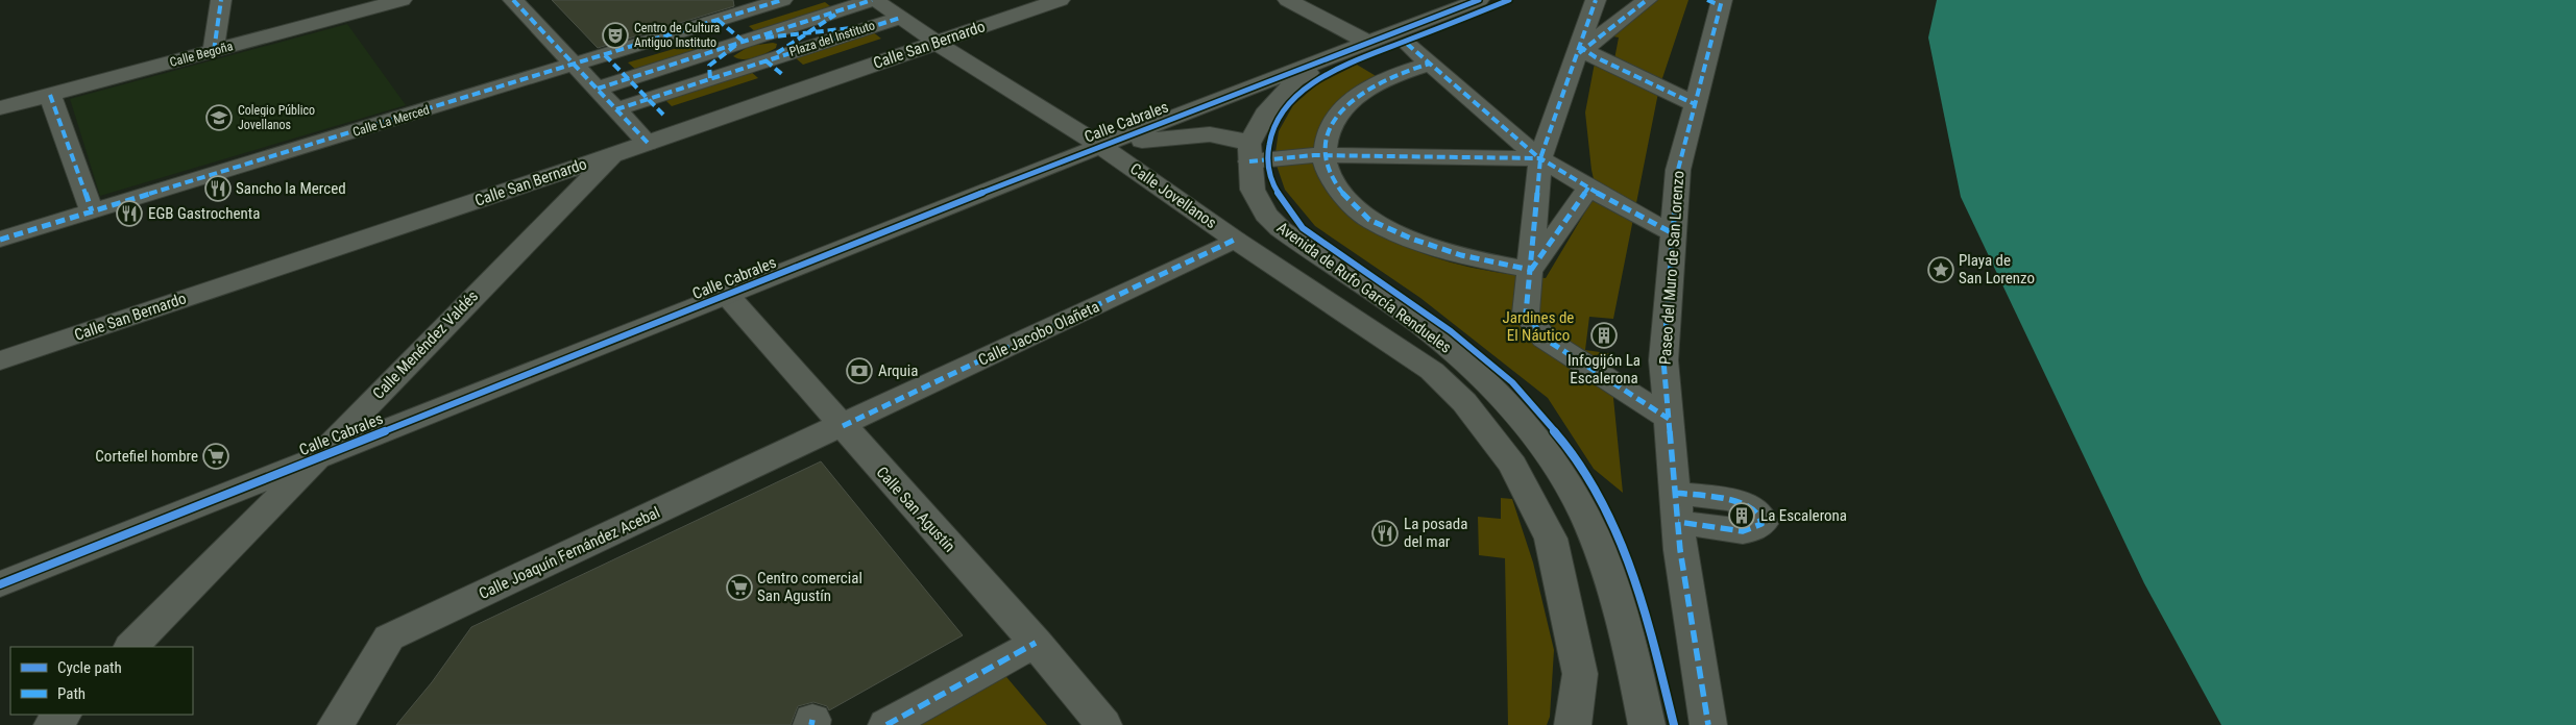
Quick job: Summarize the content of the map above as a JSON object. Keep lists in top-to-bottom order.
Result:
{
  "streets": {
    "street": [
      "Plaza del Instituto",
      "Calle San Bernardo",
      "Calle Begoña",
      "Calle La Merced",
      "Calle Cabrales",
      "Calle Jovellanos",
      "Paseo del Muro de San Lorenzo",
      "Avenida de Rufo García Rendueles",
      "Calle Jacobo Olañeta",
      "Calle Menéndez Valdés",
      "Calle San Agustín",
      "Calle Joaquín Fernández Acebal"
    ]
  },
  "crossings": [
    ["Plaza del Instituto", "Calle Jovellanos"],
    ["Calle San Bernardo", "Calle Jovellanos"],
    ["Calle San Bernardo", "Calle Menéndez Valdés"],
    ["Calle Cabrales", "Calle Jovellanos"],
    ["Calle Cabrales", "Calle Menéndez Valdés"],
    ["Calle Cabrales", "Calle San Agustín"],
    ["Calle Jovellanos", "Calle Jacobo Olañeta"],
    ["Calle Jacobo Olañeta", "Calle San Agustín"],
    ["Calle Jacobo Olañeta", "Calle Joaquín Fernández Acebal"],
    ["Calle San Agustín", "Calle Joaquín Fernández Acebal"]
  ],
  "parks": ["Jardines de El Náutico"],
  "places": {
    "theatre": ["Centro de Cultura Antiguo Instituto"],
    "school or university": ["Colegio Público Jovellanos"],
    "restaurant": ["Sancho la Merced", "EGB Gastrochenta", "La posada del mar"],
    "place": ["Playa de San Lorenzo"],
    "building": ["Infogijón La Escalerona", "La Escalerona"],
    "bank": ["Arquia"],
    "supermarket": ["Cortefiel hombre", "Centro comercial San Agustín"]
  },
  "legend": ["Cycle path", "Path"]
}
